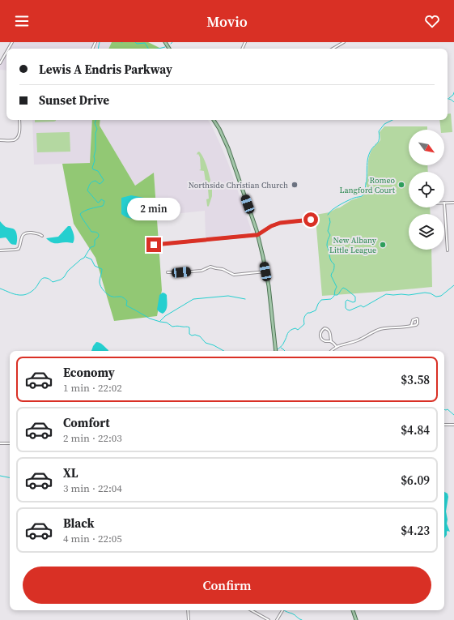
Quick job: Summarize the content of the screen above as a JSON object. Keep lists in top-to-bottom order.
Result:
{
  "places": ["Northside Christian Church", "Romeo Langford Court", "New Albany Little League"],
  "north": "bottom right",
  "page": {
    "header": "Movio",
    "banner": ["Lewis A Endris Parkway", "Sunset Drive"],
    "bubble": "2 min",
    "list": [
      {
        "name": "Economy",
        "note": "1 min · 22:02",
        "value": "$3.58"
      },
      {
        "name": "Comfort",
        "note": "2 min · 22:03",
        "value": "$4.84"
      },
      {
        "name": "XL",
        "note": "3 min · 22:04",
        "value": "$6.09"
      },
      {
        "name": "Black",
        "note": "4 min · 22:05",
        "value": "$4.23"
      }
    ],
    "buttons": "Confirm"
  }
}
